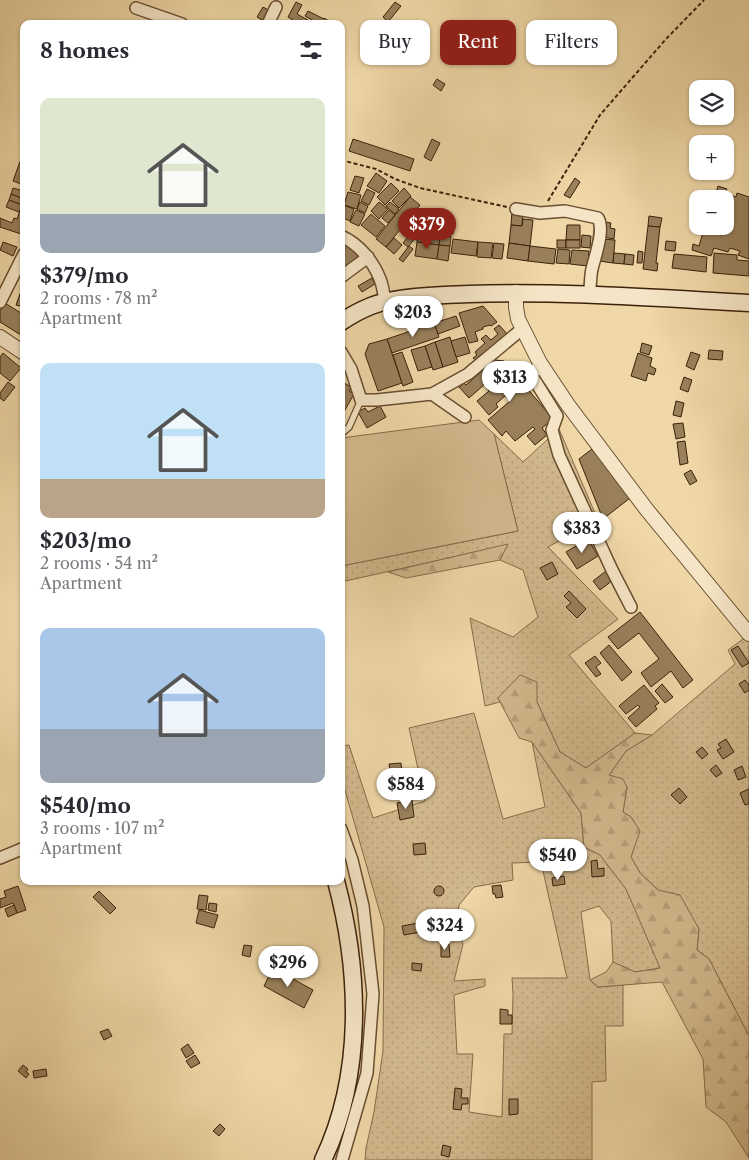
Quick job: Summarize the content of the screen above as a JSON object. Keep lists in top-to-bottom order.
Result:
{
  "page": {
    "chip": ["Buy", "Rent", "Filters"],
    "heading": "8 homes",
    "map_buttons": ["+", "−"],
    "list": [
      {
        "name": "$379/mo",
        "note": "2 rooms · 78 m² · Apartment"
      },
      {
        "name": "$203/mo",
        "note": "2 rooms · 54 m² · Apartment"
      },
      {
        "name": "$540/mo",
        "note": "3 rooms · 107 m² · Apartment"
      }
    ],
    "price": [
      "$379",
      "$203",
      "$313",
      "$383",
      "$584",
      "$540",
      "$324",
      "$296"
    ]
  }
}
